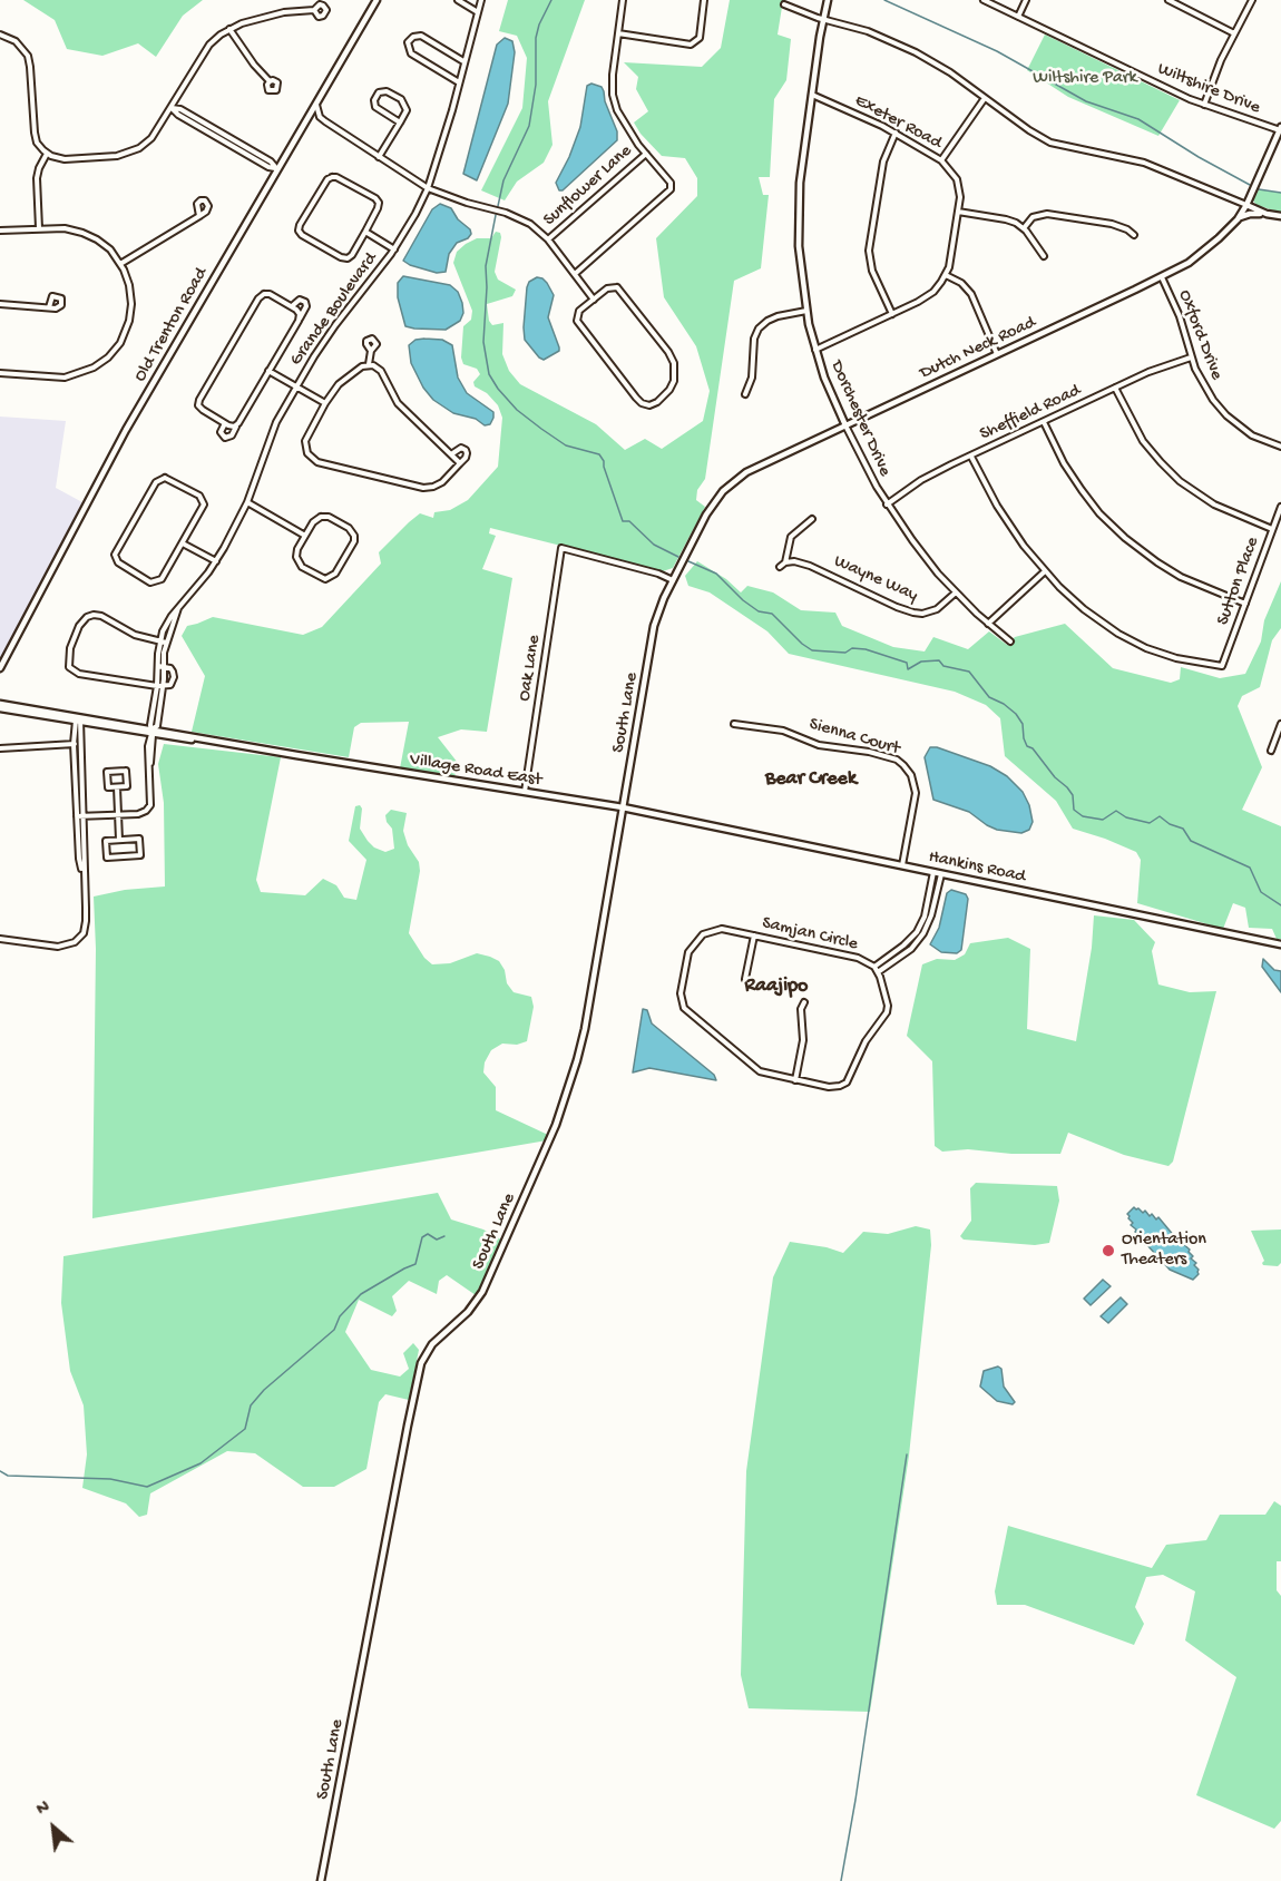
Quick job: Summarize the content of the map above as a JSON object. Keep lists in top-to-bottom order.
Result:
{
  "streets": {
    "street": [
      "Wiltshire Drive",
      "Exeter Road",
      "Sunflower Lane",
      "Grande Boulevard",
      "Old Trenton Road",
      "Oxford Drive",
      "Dutch Neck Road",
      "Sheffield Road",
      "Dorchester Drive",
      "Wayne Way",
      "Sutton Place",
      "Oak Lane",
      "South Lane",
      "Sienna Court",
      "Village Road East",
      "Hankins Road",
      "Samjan Circle"
    ]
  },
  "crossings": [
    ["Wiltshire Drive", "Dutch Neck Road"],
    ["Exeter Road", "Dorchester Drive"],
    ["Grande Boulevard", "Village Road East"],
    ["Oxford Drive", "Dutch Neck Road"],
    ["Oxford Drive", "Sheffield Road"],
    ["Dutch Neck Road", "Dorchester Drive"],
    ["Dutch Neck Road", "Oak Lane"],
    ["Dutch Neck Road", "South Lane"],
    ["Sheffield Road", "Dorchester Drive"],
    ["Dorchester Drive", "Wayne Way"],
    ["Oak Lane", "South Lane"],
    ["Oak Lane", "Village Road East"],
    ["South Lane", "Village Road East"],
    ["Sienna Court", "Hankins Road"],
    ["Village Road East", "Hankins Road"]
  ],
  "districts": ["Bear Creek", "Raajipo"],
  "parks": ["Wiltshire Park"],
  "places": ["Orientation Theaters"],
  "north": "top left"
}
